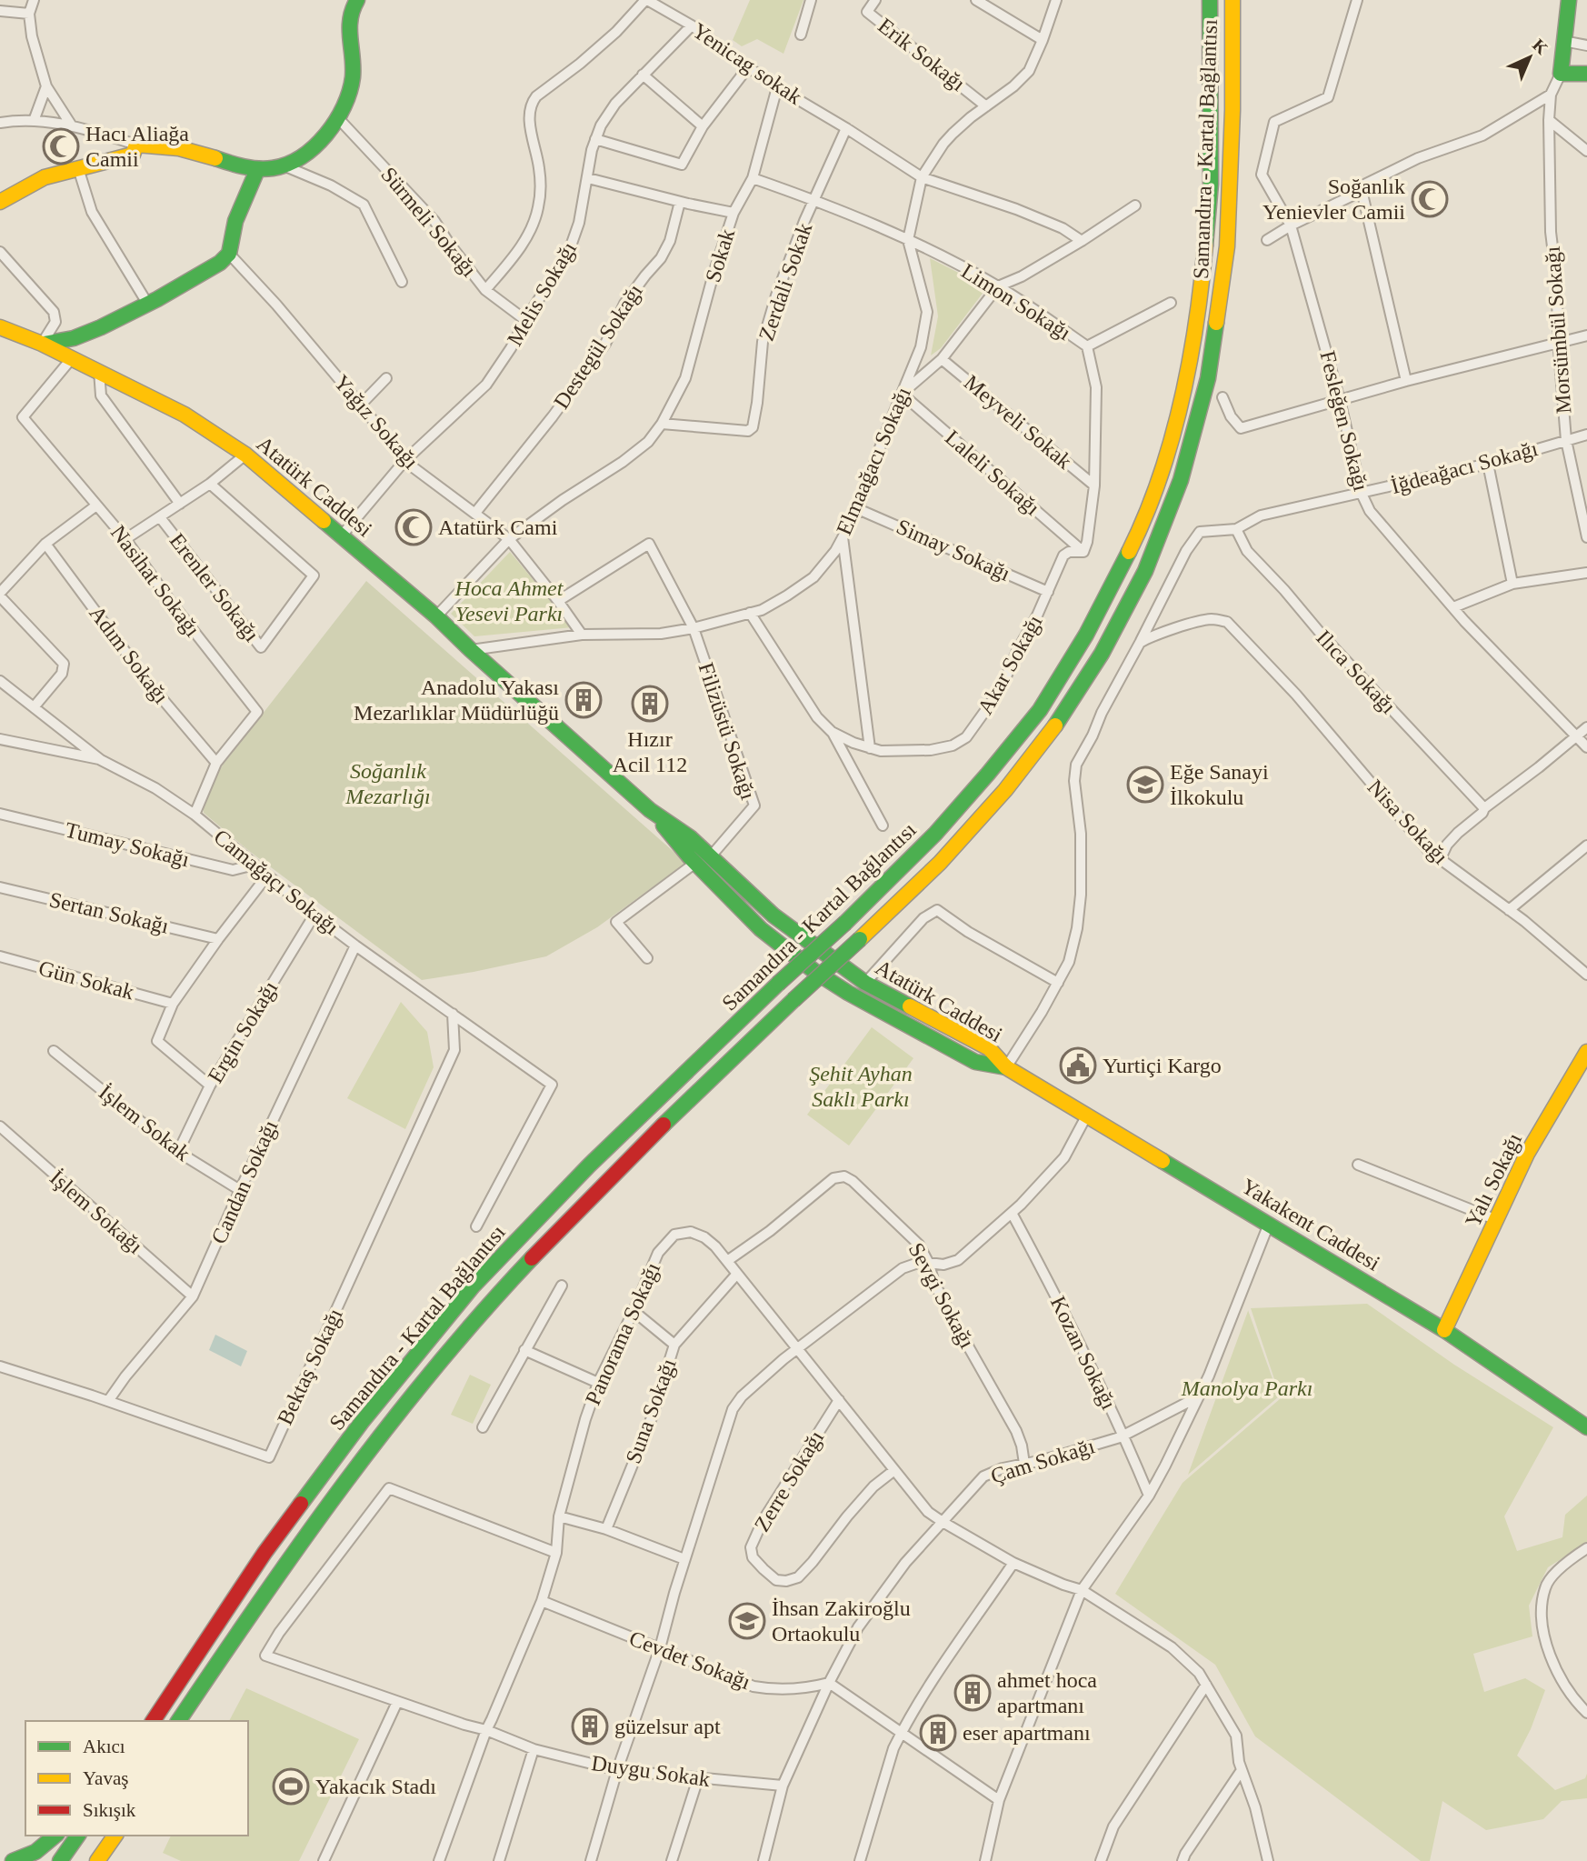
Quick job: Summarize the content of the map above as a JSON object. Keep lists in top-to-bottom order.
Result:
{
  "streets": {
    "main road": [
      "Samandıra - Kartal Bağlantısı",
      "Atatürk Caddesi",
      "Yalı Sokağı",
      "Yakakent Caddesi"
    ],
    "street": [
      "Erik Sokağı",
      "Yenicag sokak",
      "Sürmeli Sokağı",
      "Sokak",
      "Zerdali Sokak",
      "Melis Sokağı",
      "Limon Sokağı",
      "Morsümbül Sokağı",
      "Destegül Sokağı",
      "Fesleğen Sokağı",
      "Yağız Sokağı",
      "Meyveli Sokak",
      "Elmaağacı Sokağı",
      "İğdeağacı Sokağı",
      "Laleli Sokağı",
      "Simay Sokağı",
      "Nasihat Sokağı",
      "Erenler Sokağı",
      "Adım Sokağı",
      "Akar Sokağı",
      "Ilıca Sokağı",
      "Filizüstü Sokağı",
      "Nisa Sokağı",
      "Tumay Sokağı",
      "Camağaçı Sokağı",
      "Sertan Sokağı",
      "Gün Sokak",
      "Ergin Sokağı",
      "İşlem Sokak",
      "Candan Sokağı",
      "İşlem Sokağı",
      "Sevgi Sokağı",
      "Panorama Sokağı",
      "Kozan Sokağı",
      "Bektaş Sokağı",
      "Suna Sokağı",
      "Çam Sokağı",
      "Zerre Sokağı",
      "Cevdet Sokağı",
      "Duygu Sokak"
    ]
  },
  "crossings": [
    ["Yenicag sokak", "Sokak"],
    ["Yenicag sokak", "Zerdali Sokak"],
    ["Yenicag sokak", "Melis Sokağı"],
    ["Yenicag sokak", "Elmaağacı Sokağı"],
    ["Sürmeli Sokağı", "Melis Sokağı"],
    ["Sokak", "Zerdali Sokak"],
    ["Sokak", "Limon Sokağı"],
    ["Sokak", "Yağız Sokağı"],
    ["Sokak", "Atatürk Caddesi"],
    ["Zerdali Sokak", "Limon Sokağı"],
    ["Melis Sokağı", "Yağız Sokağı"],
    ["Melis Sokağı", "Atatürk Caddesi"],
    ["Limon Sokağı", "Meyveli Sokak"],
    ["Limon Sokağı", "Elmaağacı Sokağı"],
    ["Limon Sokağı", "Laleli Sokağı"],
    ["Limon Sokağı", "Akar Sokağı"],
    ["Morsümbül Sokağı", "İğdeağacı Sokağı"],
    ["Destegül Sokağı", "Yağız Sokağı"],
    ["Fesleğen Sokağı", "İğdeağacı Sokağı"],
    ["Yağız Sokağı", "Elmaağacı Sokağı"],
    ["Elmaağacı Sokağı", "Laleli Sokağı"],
    ["Elmaağacı Sokağı", "Atatürk Caddesi"],
    ["Elmaağacı Sokağı", "Simay Sokağı"],
    ["Elmaağacı Sokağı", "Akar Sokağı"],
    ["Elmaağacı Sokağı", "Filizüstü Sokağı"],
    ["İğdeağacı Sokağı", "Ilıca Sokağı"],
    ["Laleli Sokağı", "Akar Sokağı"],
    ["Atatürk Caddesi", "Nasihat Sokağı"],
    ["Atatürk Caddesi", "Filizüstü Sokağı"],
    ["Atatürk Caddesi", "Yakakent Caddesi"],
    ["Simay Sokağı", "Akar Sokağı"],
    ["Nasihat Sokağı", "Adım Sokağı"],
    ["Nasihat Sokağı", "Camağaçı Sokağı"],
    ["Tumay Sokağı", "Camağaçı Sokağı"],
    ["Camağaçı Sokağı", "Ergin Sokağı"],
    ["Camağaçı Sokağı", "Candan Sokağı"],
    ["Camağaçı Sokağı", "Bektaş Sokağı"],
    ["Ergin Sokağı", "İşlem Sokak"],
    ["İşlem Sokak", "Candan Sokağı"],
    ["Yalı Sokağı", "Yakakent Caddesi"],
    ["Candan Sokağı", "İşlem Sokağı"],
    ["Candan Sokağı", "Bektaş Sokağı"],
    ["Sevgi Sokağı", "Panorama Sokağı"],
    ["Sevgi Sokağı", "Çam Sokağı"],
    ["Panorama Sokağı", "Suna Sokağı"],
    ["Panorama Sokağı", "Çam Sokağı"],
    ["Panorama Sokağı", "Zerre Sokağı"],
    ["Panorama Sokağı", "Cevdet Sokağı"],
    ["Panorama Sokağı", "Duygu Sokak"],
    ["Kozan Sokağı", "Çam Sokağı"],
    ["Çam Sokağı", "Cevdet Sokağı"],
    ["Çam Sokağı", "Duygu Sokak"]
  ],
  "parks": [
    "Hoca Ahmet Yesevi Parkı",
    "Soğanlık Mezarlığı",
    "Şehit Ayhan Saklı Parkı",
    "Manolya Parkı"
  ],
  "places": {
    "mosque": ["Hacı Aliağa Camii", "Soğanlık Yenievler Camii", "Atatürk Cami"],
    "building": [
      "Anadolu Yakası Mezarlıklar Müdürlüğü",
      "Hızır Acil 112",
      "ahmet hoca apartmanı",
      "güzelsur apt",
      "eser apartmanı"
    ],
    "school or university": ["Eğe Sanayi İlkokulu", "İhsan Zakiroğlu Ortaokulu"],
    "public building": ["Yurtiçi Kargo"],
    "sports": ["Yakacık Stadı"]
  },
  "legend": ["Akıcı", "Yavaş", "Sıkışık"],
  "north": "top right"
}
